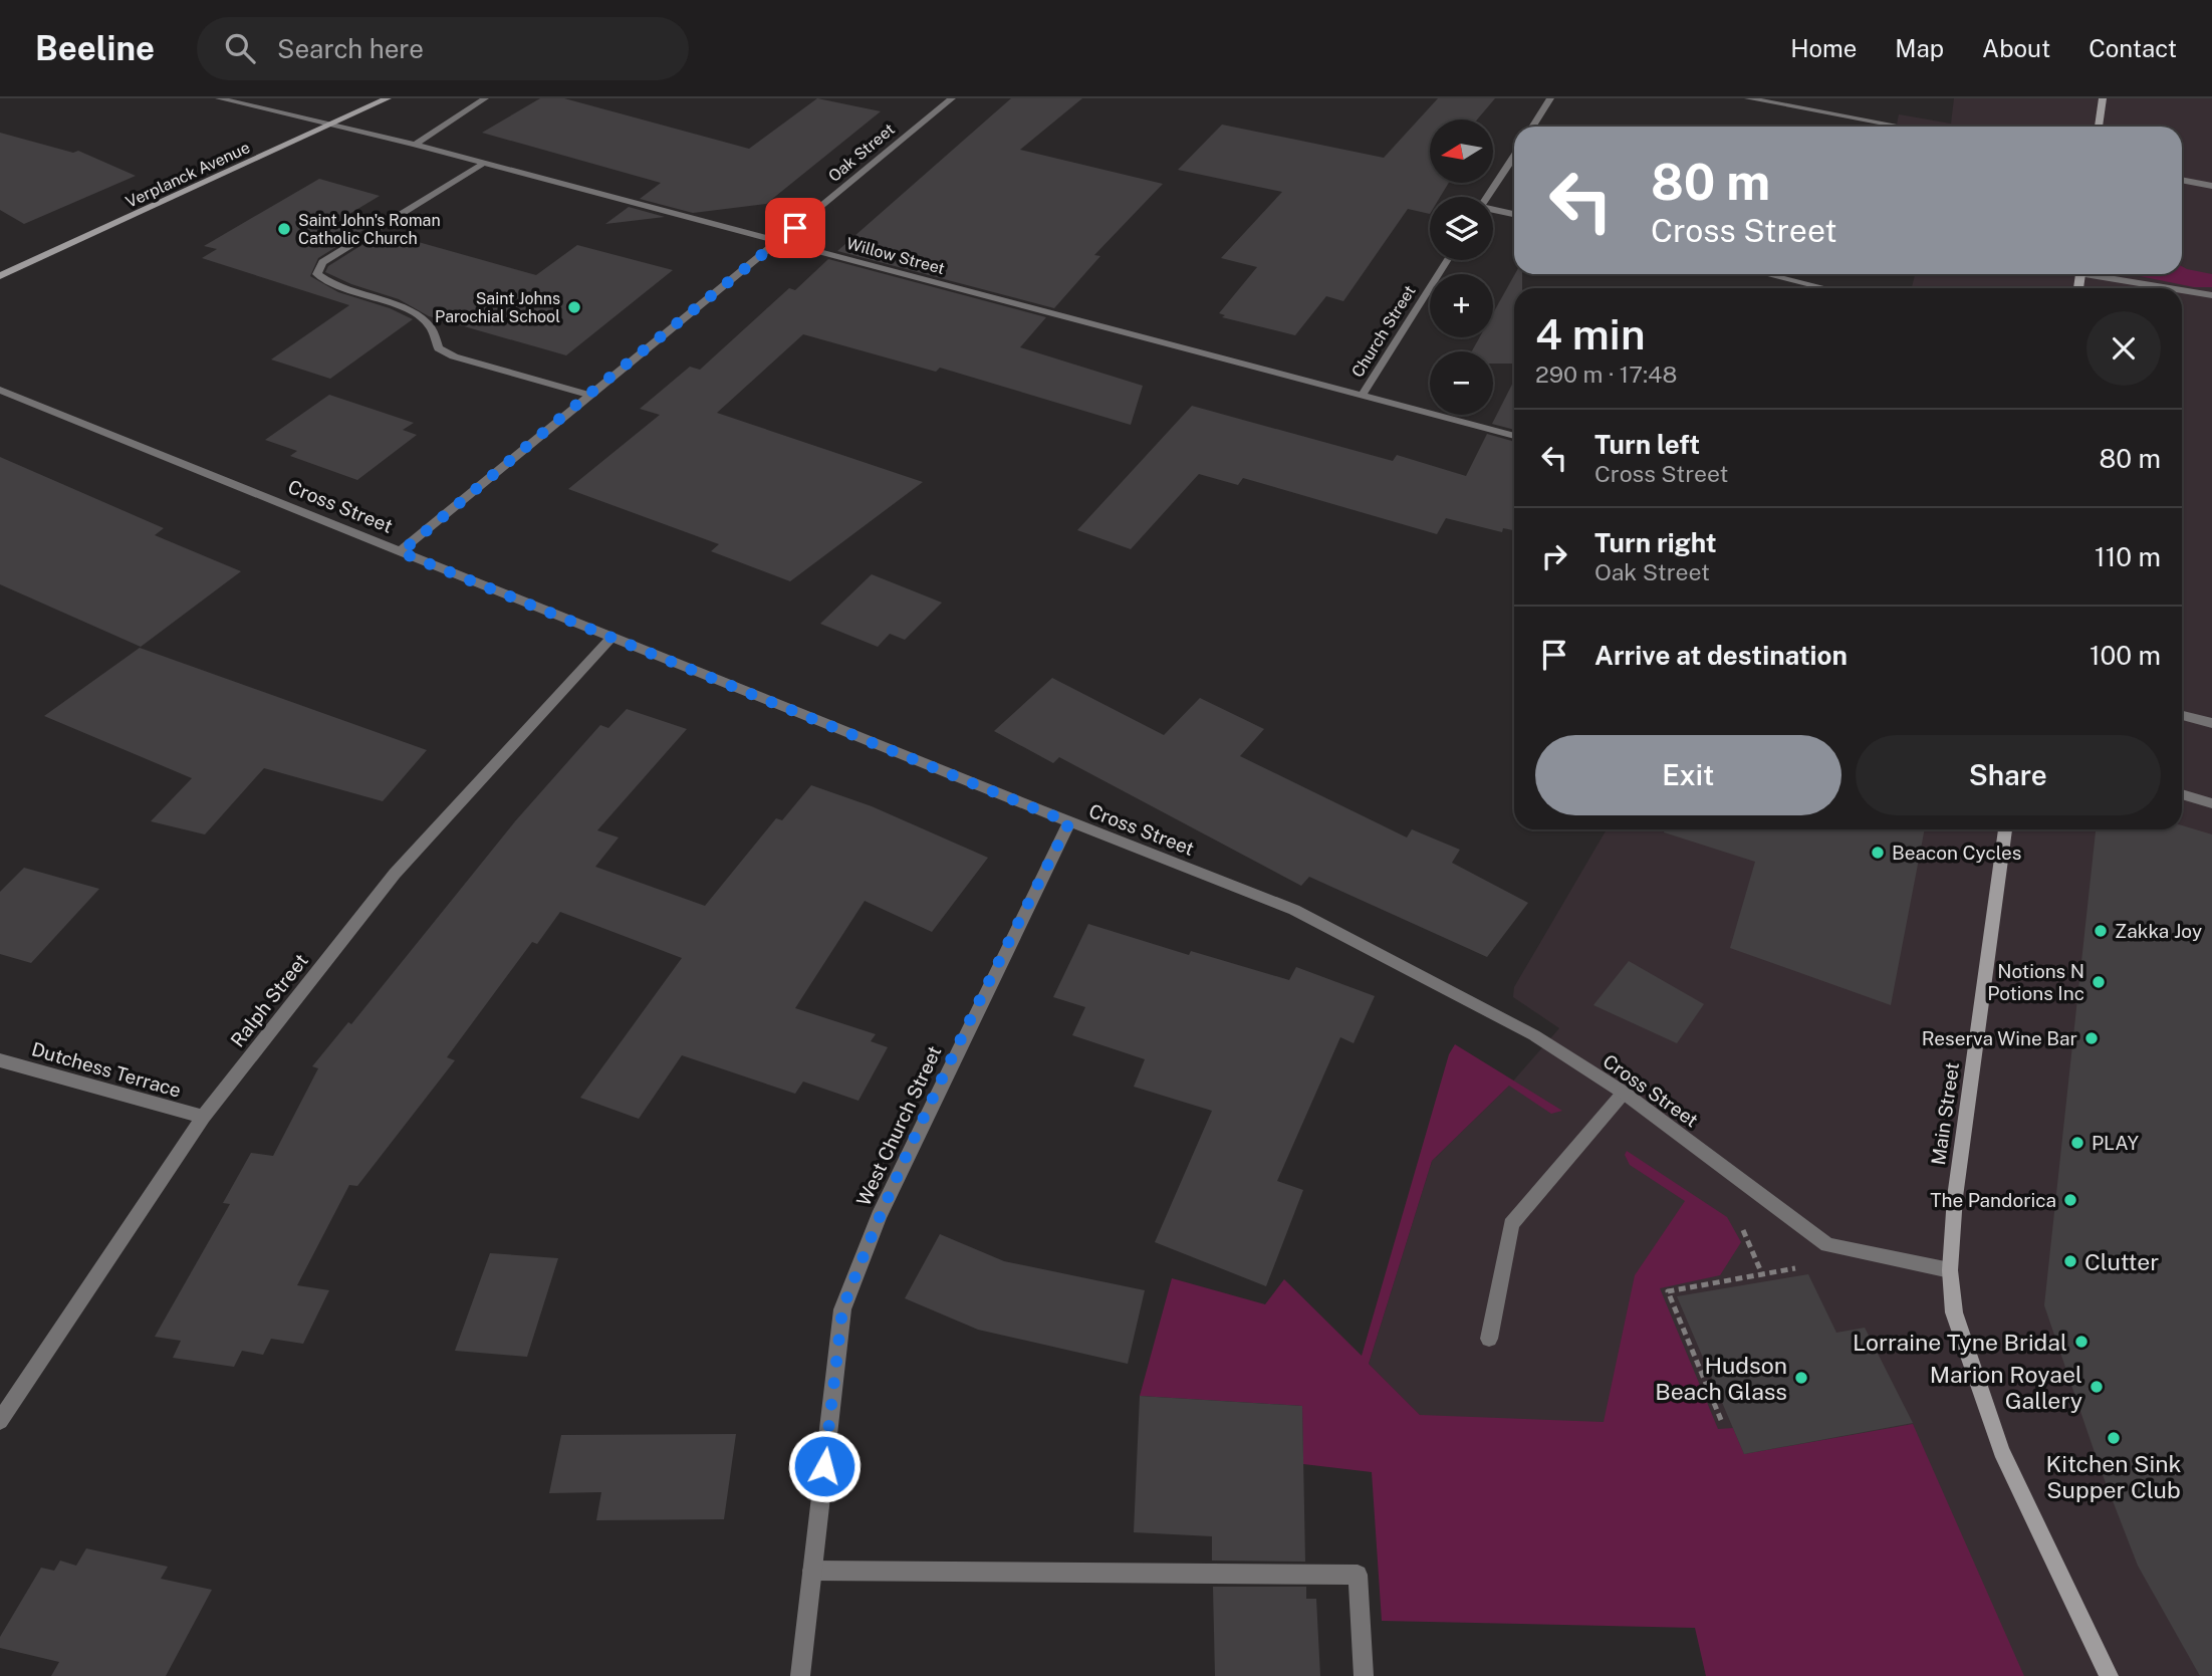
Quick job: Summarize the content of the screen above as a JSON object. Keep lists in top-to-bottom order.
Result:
{
  "streets": {
    "main road": ["Verplanck Avenue", "Main Street"],
    "street": [
      "Oak Street",
      "Willow Street",
      "Church Street",
      "Cross Street",
      "Ralph Street",
      "Dutchess Terrace",
      "West Church Street"
    ]
  },
  "crossings": [
    ["Oak Street", "Willow Street"],
    ["Oak Street", "Cross Street"],
    ["Verplanck Avenue", "Willow Street"],
    ["Willow Street", "Church Street"],
    ["Cross Street", "Ralph Street"],
    ["Cross Street", "Main Street"],
    ["Cross Street", "West Church Street"],
    ["Ralph Street", "Dutchess Terrace"]
  ],
  "places": [
    "Saint John's Roman Catholic Church",
    "Saint Johns Parochial School",
    "Beacon Cycles",
    "Zakka Joy",
    "Notions N Potions Inc",
    "Reserva Wine Bar",
    "PLAY",
    "The Pandorica",
    "Clutter",
    "Lorraine Tyne Bridal",
    "Hudson Beach Glass",
    "Marion Royael Gallery",
    "Kitchen Sink Supper Club"
  ],
  "north": "left",
  "page": {
    "header": "Beeline",
    "search": "Search here",
    "nav": [
      "Home",
      "Map",
      "About",
      "Contact"
    ],
    "map_buttons": ["+", "−"],
    "turn": ["80 m", "Cross Street"],
    "heading": ["4 min", "290 m · 17:48"],
    "list": [
      {
        "name": "Turn left",
        "note": "Cross Street",
        "value": "80 m"
      },
      {
        "name": "Turn right",
        "note": "Oak Street",
        "value": "110 m"
      },
      {
        "name": "Arrive at destination",
        "value": "100 m"
      }
    ],
    "buttons": ["Exit", "Share"]
  }
}
